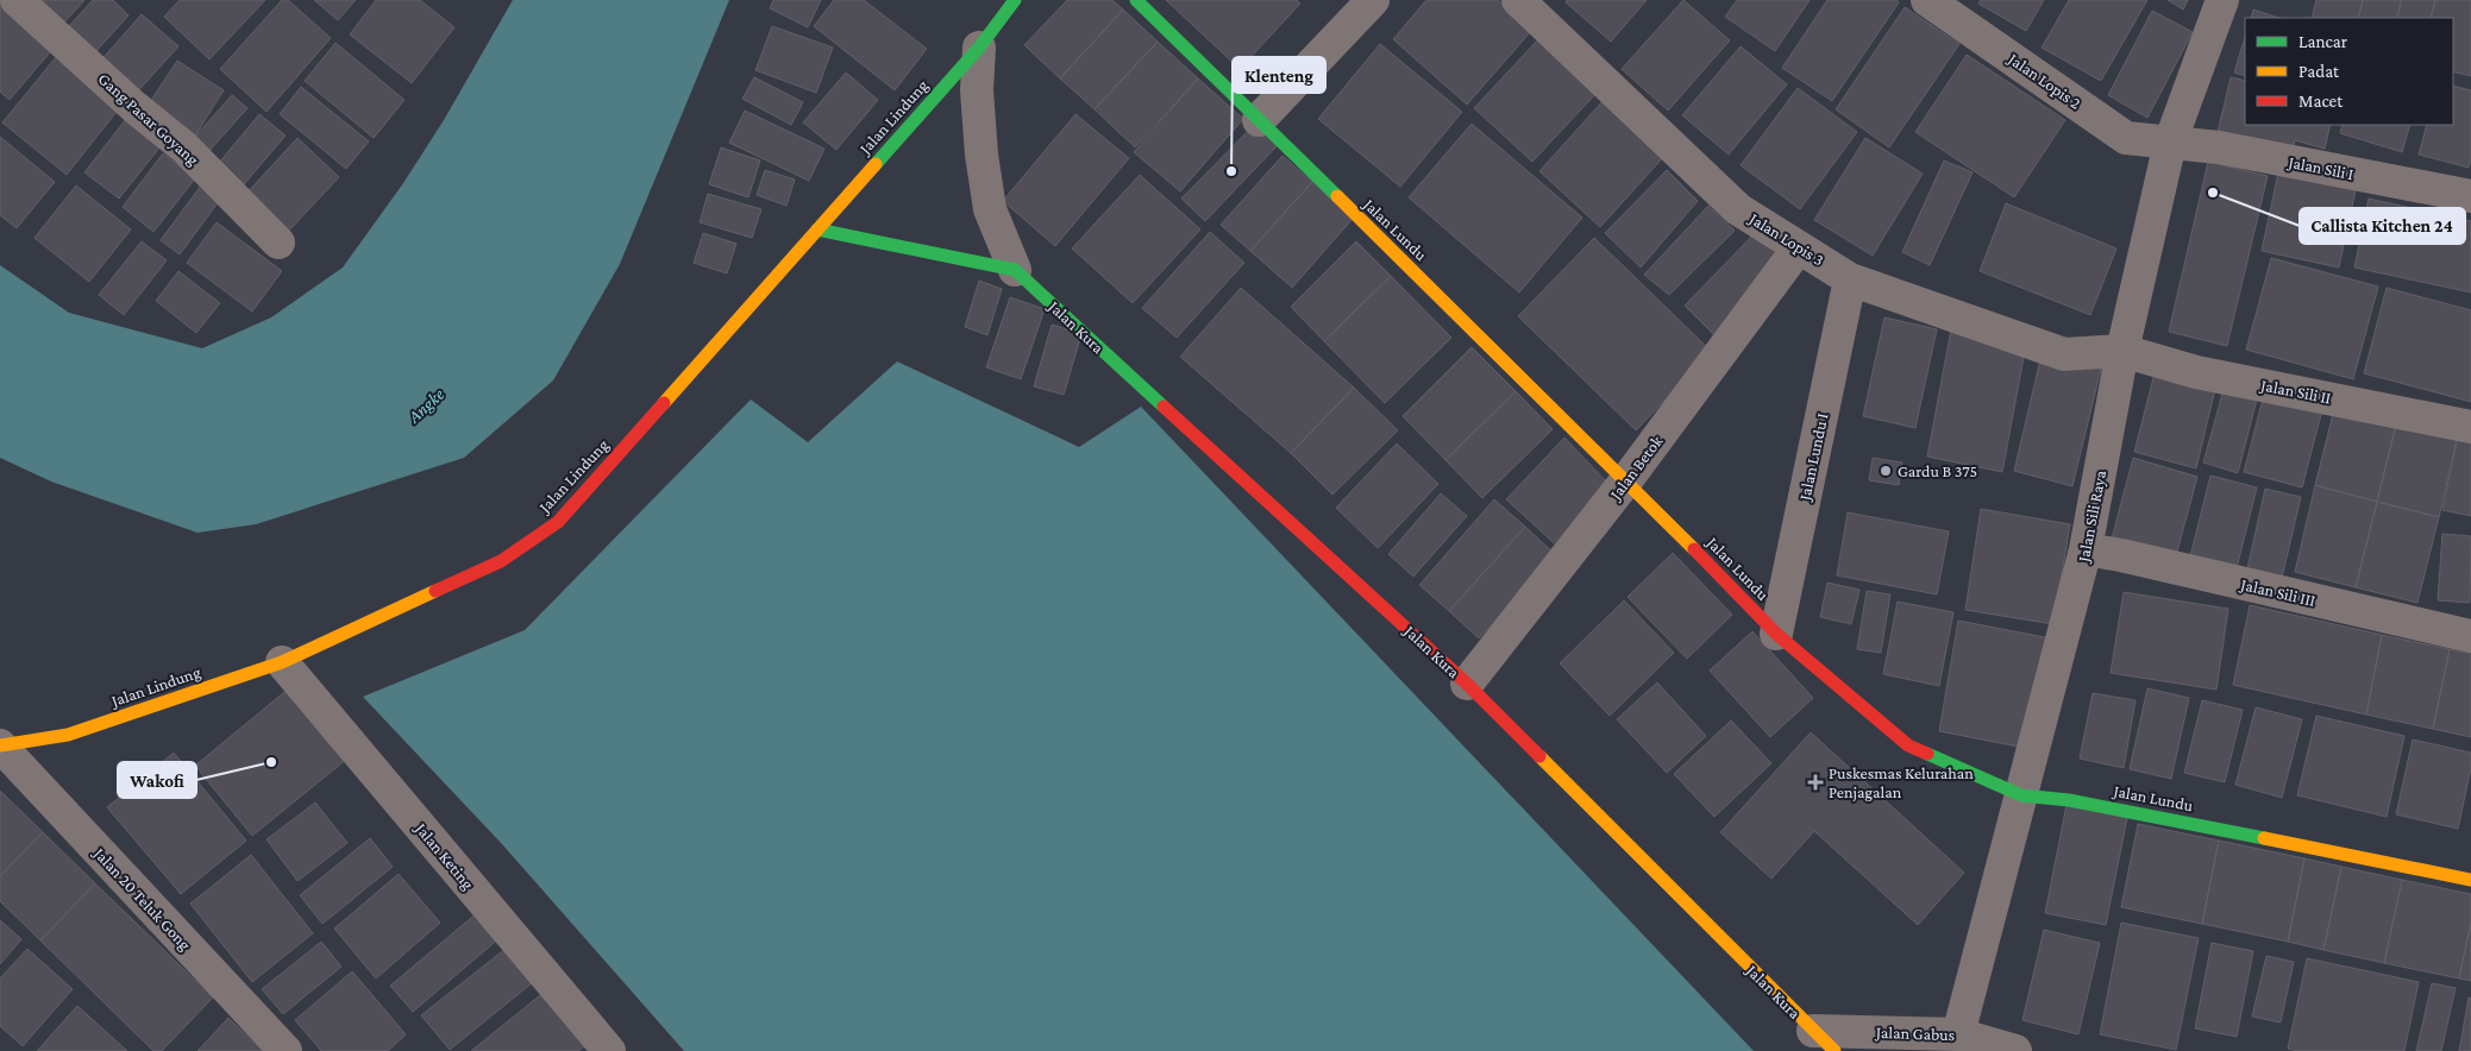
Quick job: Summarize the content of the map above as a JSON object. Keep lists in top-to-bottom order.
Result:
{
  "streets": {
    "street": [
      "Jalan Lopis 2",
      "Jalan Lindung",
      "Gang Pasar Goyang",
      "Jalan Sili I",
      "Jalan Lundu",
      "Jalan Lopis 3",
      "Jalan Kura",
      "Jalan Sili II",
      "Jalan Lundu I",
      "Jalan Betok",
      "Jalan Sili Raya",
      "Jalan Sili III",
      "Jalan Keting",
      "Jalan 20 Teluk Gong",
      "Jalan Gabus"
    ]
  },
  "crossings": [
    ["Jalan Lopis 2", "Jalan Sili I"],
    ["Jalan Lopis 2", "Jalan Sili Raya"],
    ["Jalan Lindung", "Jalan Kura"],
    ["Jalan Lindung", "Jalan Keting"],
    ["Jalan Lindung", "Jalan 20 Teluk Gong"],
    ["Jalan Sili I", "Jalan Sili Raya"],
    ["Jalan Lundu", "Jalan Lundu I"],
    ["Jalan Lundu", "Jalan Betok"],
    ["Jalan Lundu", "Jalan Sili Raya"],
    ["Jalan Lopis 3", "Jalan Sili II"],
    ["Jalan Lopis 3", "Jalan Lundu I"],
    ["Jalan Lopis 3", "Jalan Betok"],
    ["Jalan Lopis 3", "Jalan Sili Raya"],
    ["Jalan Kura", "Jalan Betok"],
    ["Jalan Kura", "Jalan Gabus"],
    ["Jalan Sili II", "Jalan Sili Raya"],
    ["Jalan Sili Raya", "Jalan Sili III"],
    ["Jalan Sili Raya", "Jalan Gabus"]
  ],
  "water": ["Angke"],
  "places": {
    "other": [
      "Klenteng",
      "Callista Kitchen 24",
      "Gardu B 375",
      "Wakofi"
    ],
    "health": ["Puskesmas Kelurahan Penjagalan"]
  },
  "legend": ["Lancar", "Padat", "Macet"]
}
